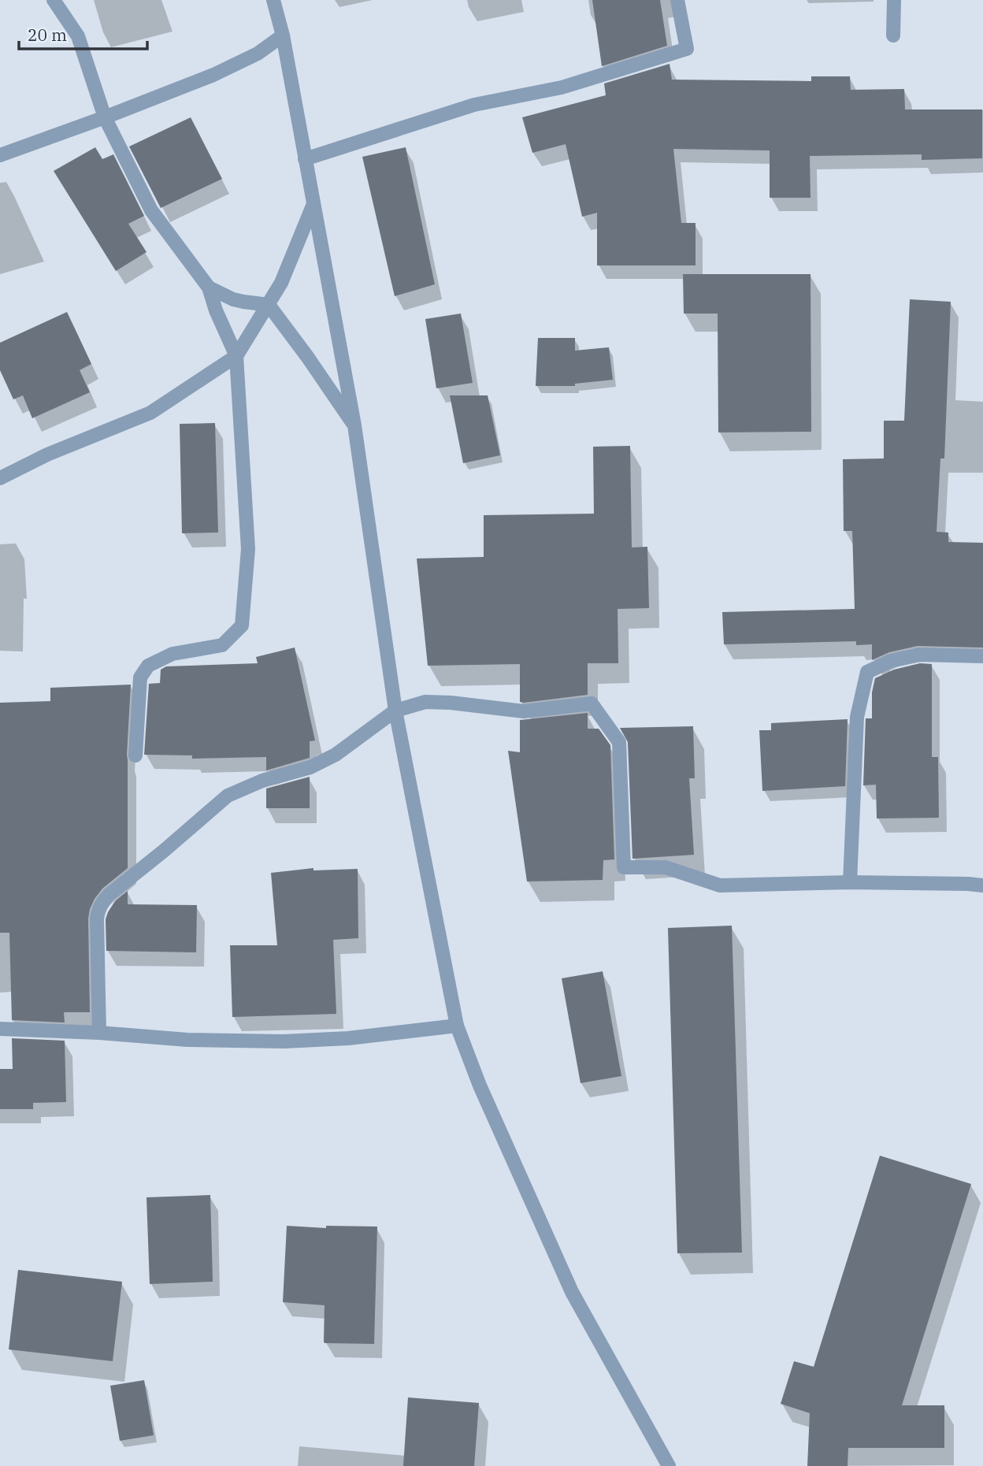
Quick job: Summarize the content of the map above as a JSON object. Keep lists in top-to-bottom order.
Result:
{
  "scale_bar": "20 m"
}
